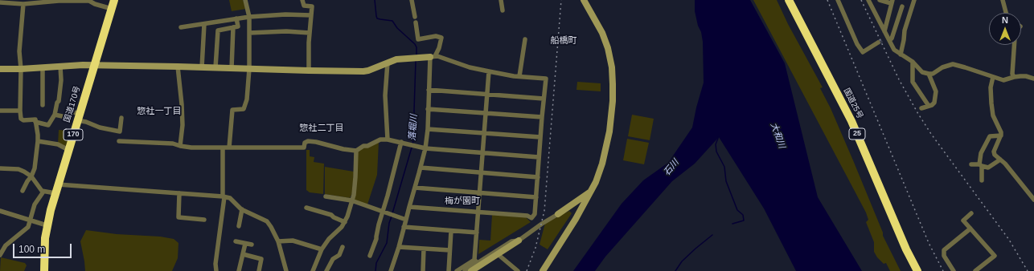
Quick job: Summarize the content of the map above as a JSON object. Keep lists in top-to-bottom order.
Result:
{
  "streets": {
    "highway": [
      "国道25号",
      "国道170号",
      "25",
      "170"
    ]
  },
  "districts": [
    "船橋町",
    "惣社一丁目",
    "惣社二丁目",
    "梅が園町"
  ],
  "water": ["落堀川", "大和川", "石川"],
  "scale_bar": "100 m",
  "north": "top"
}
